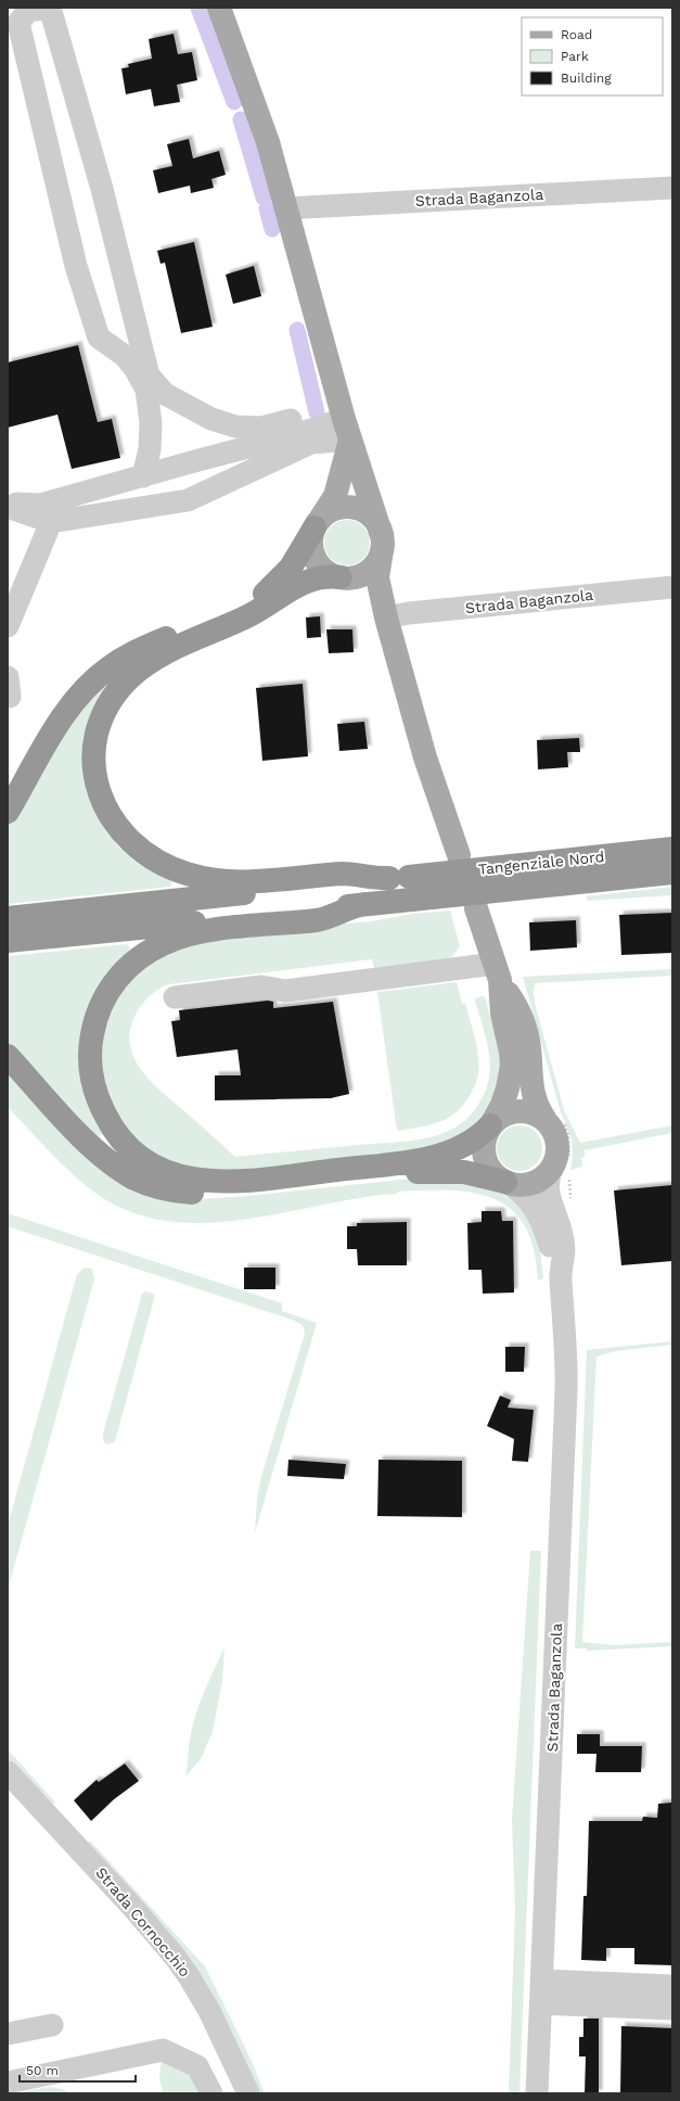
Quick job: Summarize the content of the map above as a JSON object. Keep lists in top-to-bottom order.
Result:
{
  "streets": {
    "highway": ["Tangenziale Nord"],
    "main road": ["Strada Baganzola"],
    "street": ["Strada Cornocchio"]
  },
  "legend": ["Road", "Park", "Building"],
  "scale_bar": "50 m"
}
